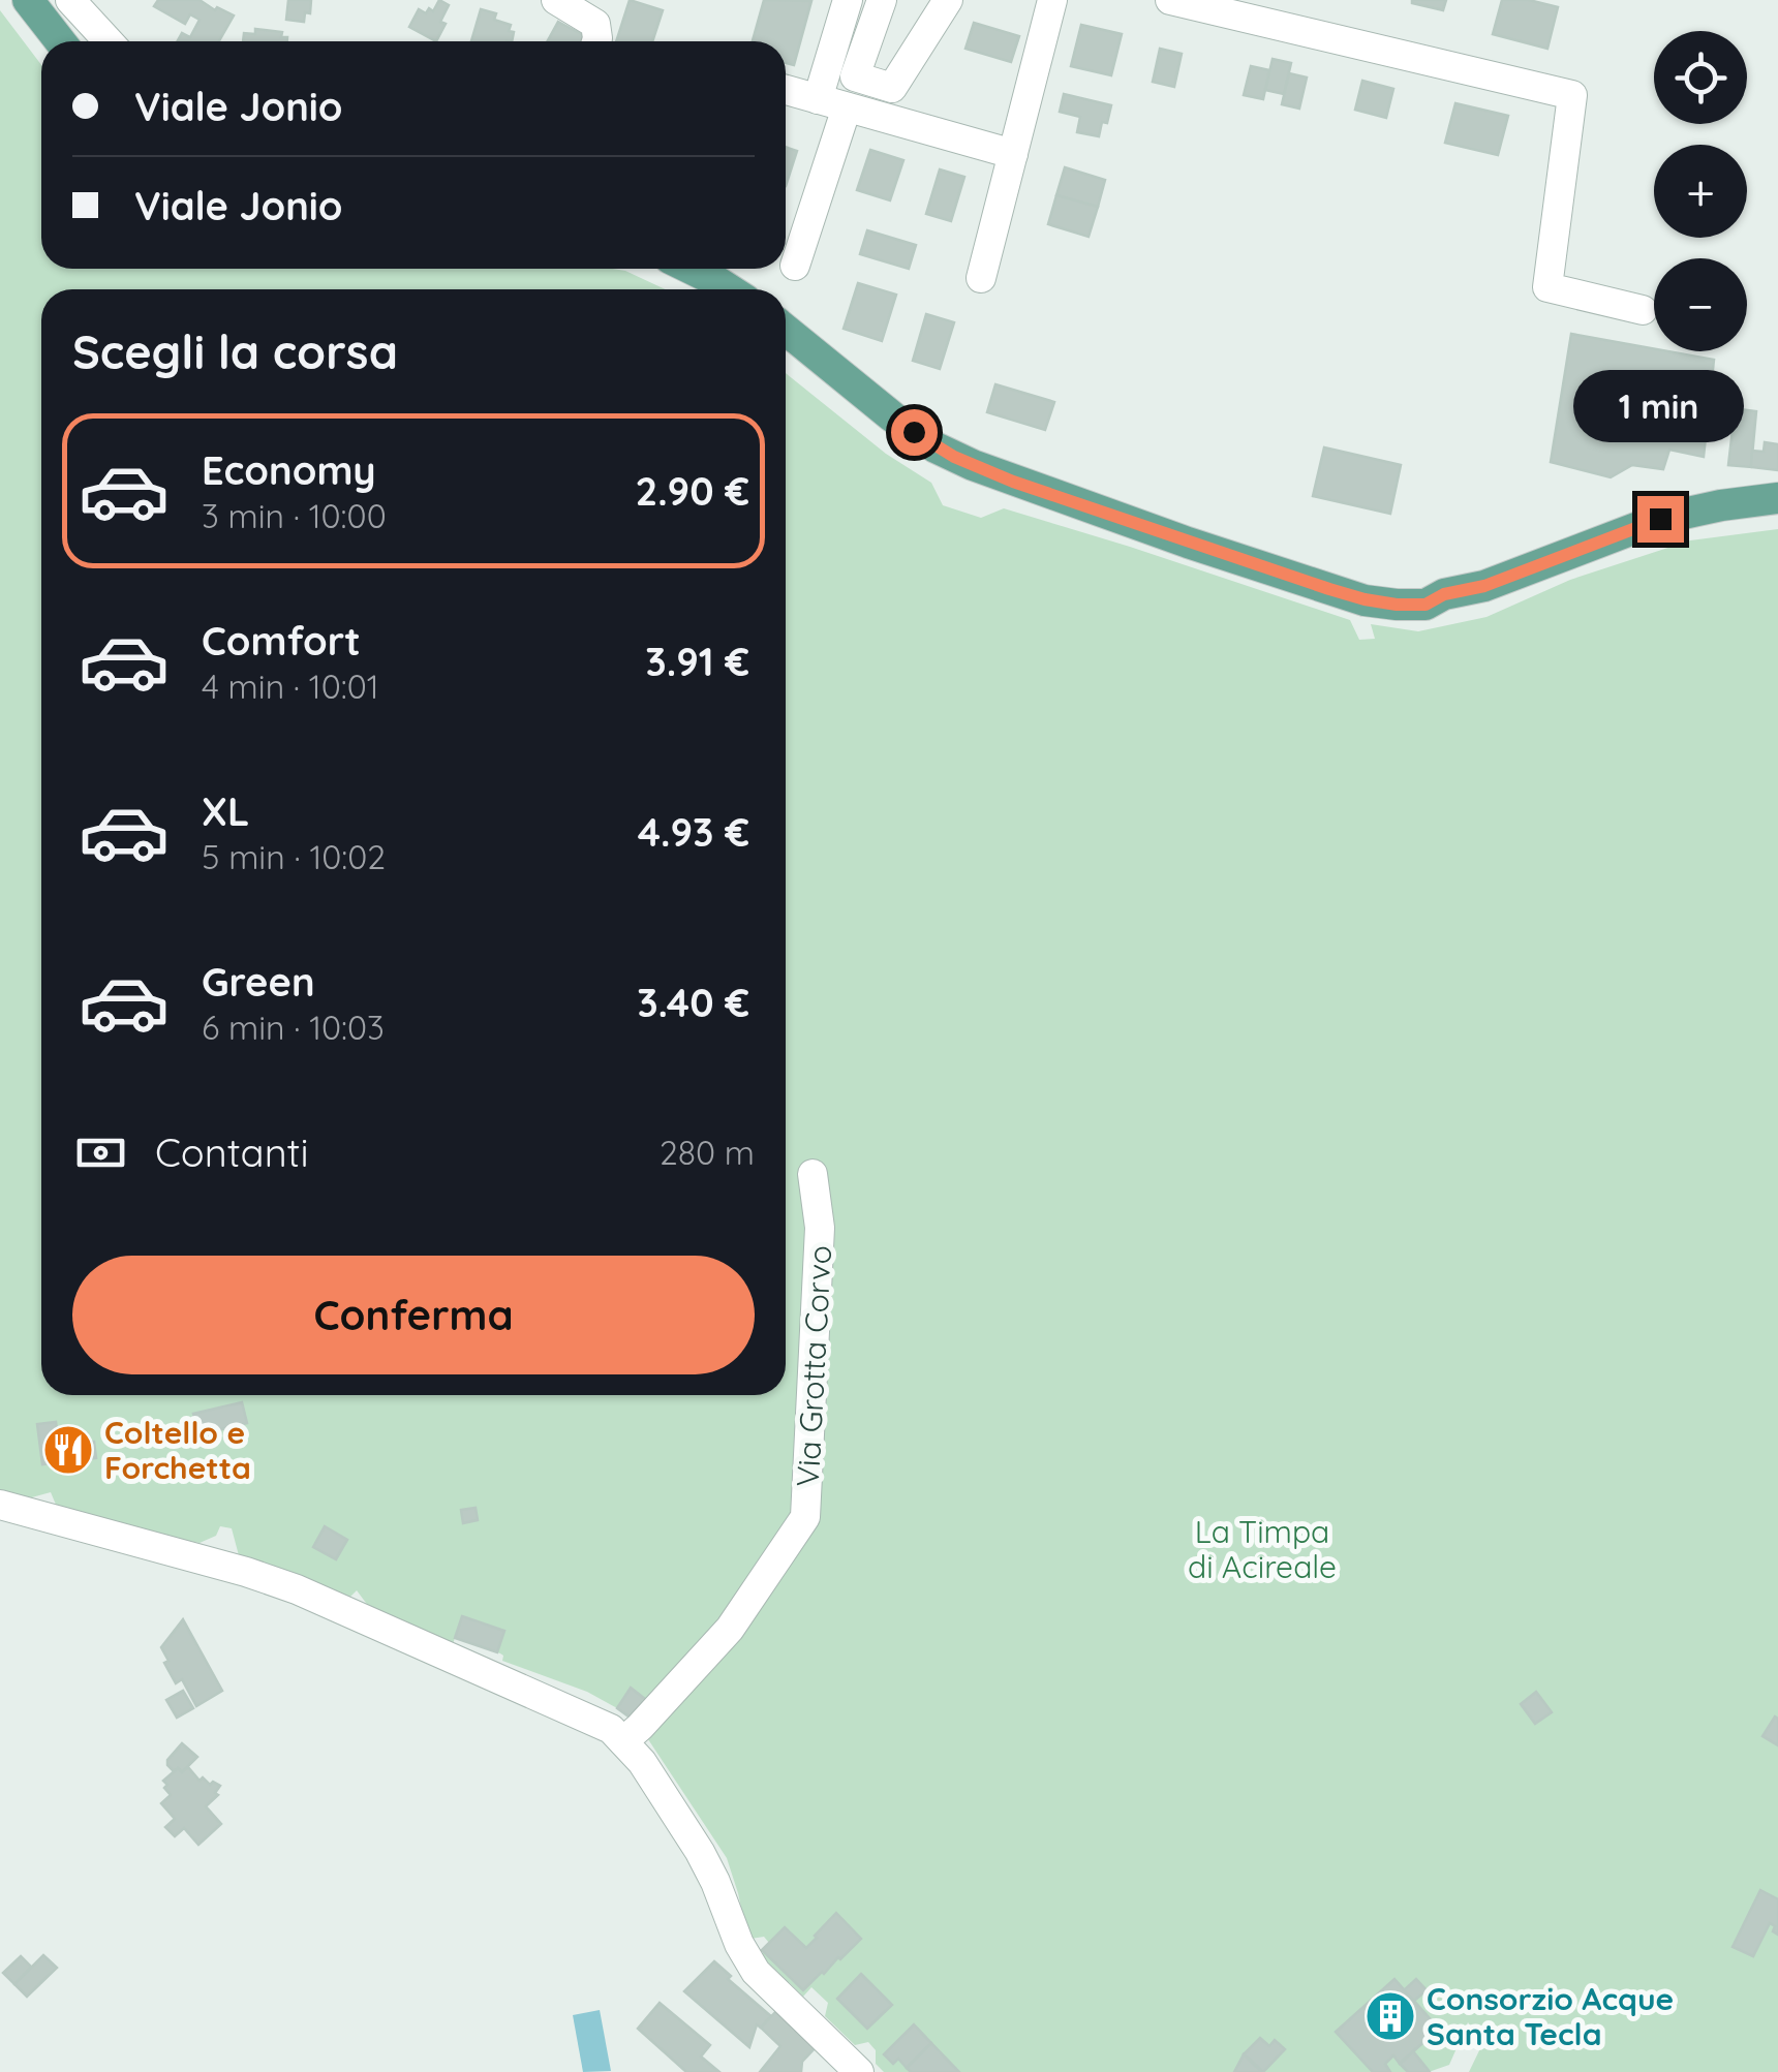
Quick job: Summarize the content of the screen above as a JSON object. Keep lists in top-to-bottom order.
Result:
{
  "streets": {
    "street": ["Via Grotta Corvo"]
  },
  "parks": ["La Timpa di Acireale"],
  "places": {
    "restaurant": ["Coltello e Forchetta"],
    "building": ["Consorzio Acque Santa Tecla"]
  },
  "page": {
    "map_buttons": ["+", "−"],
    "banner": ["Viale Jonio", "Viale Jonio"],
    "heading": "Scegli la corsa",
    "bubble": "1 min",
    "list": [
      {
        "name": "Economy",
        "note": "3 min · 10:00",
        "value": "2.90 €"
      },
      {
        "name": "Comfort",
        "note": "4 min · 10:01",
        "value": "3.91 €"
      },
      {
        "name": "XL",
        "note": "5 min · 10:02",
        "value": "4.93 €"
      },
      {
        "name": "Green",
        "note": "6 min · 10:03",
        "value": "3.40 €"
      }
    ],
    "pay": ["Contanti", "280 m"],
    "buttons": "Conferma"
  }
}
